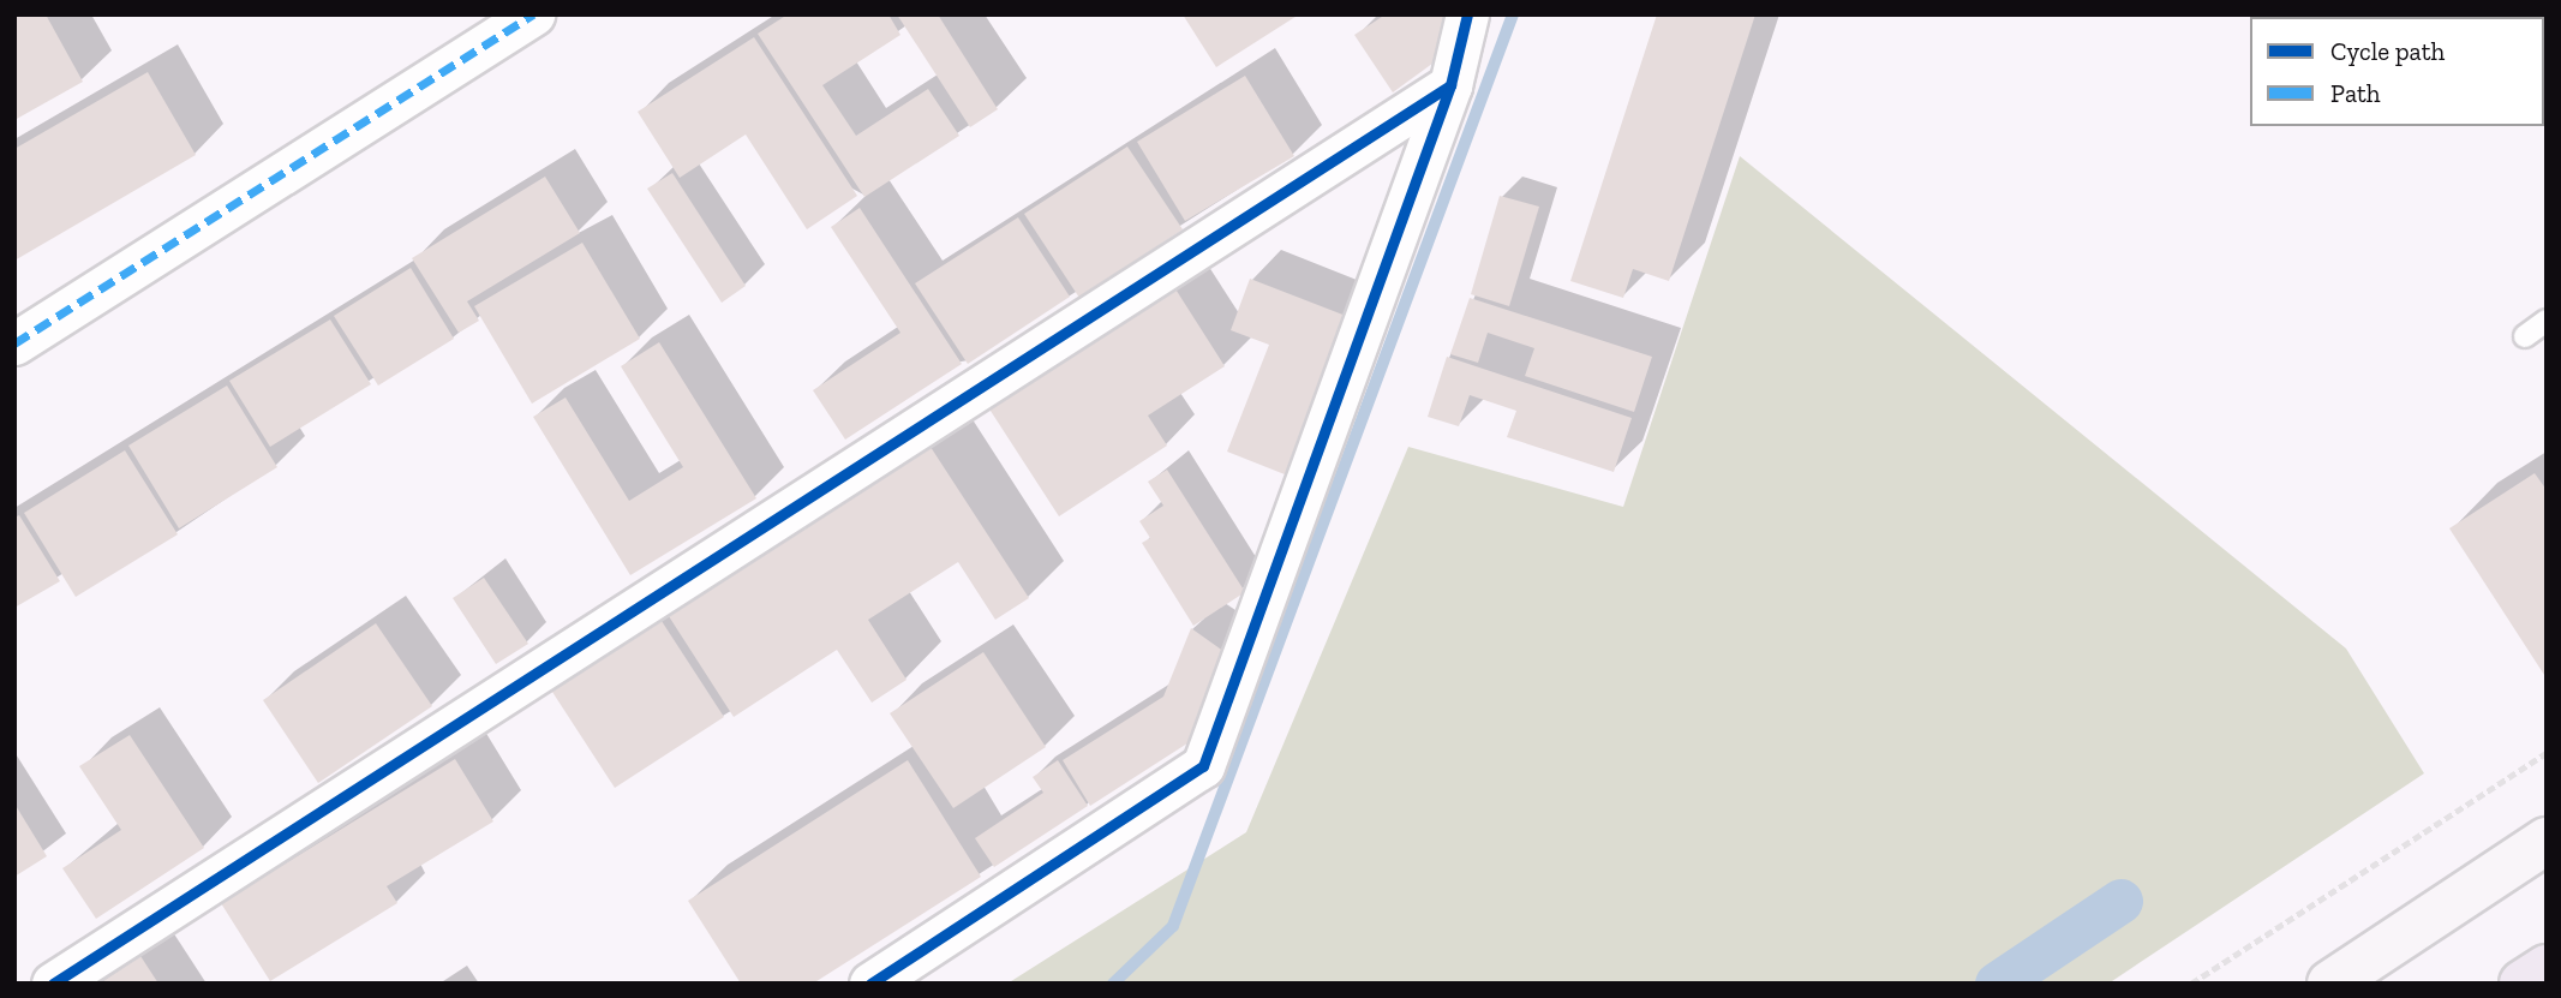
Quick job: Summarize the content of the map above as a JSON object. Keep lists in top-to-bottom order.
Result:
{
  "legend": ["Cycle path", "Path"]
}
